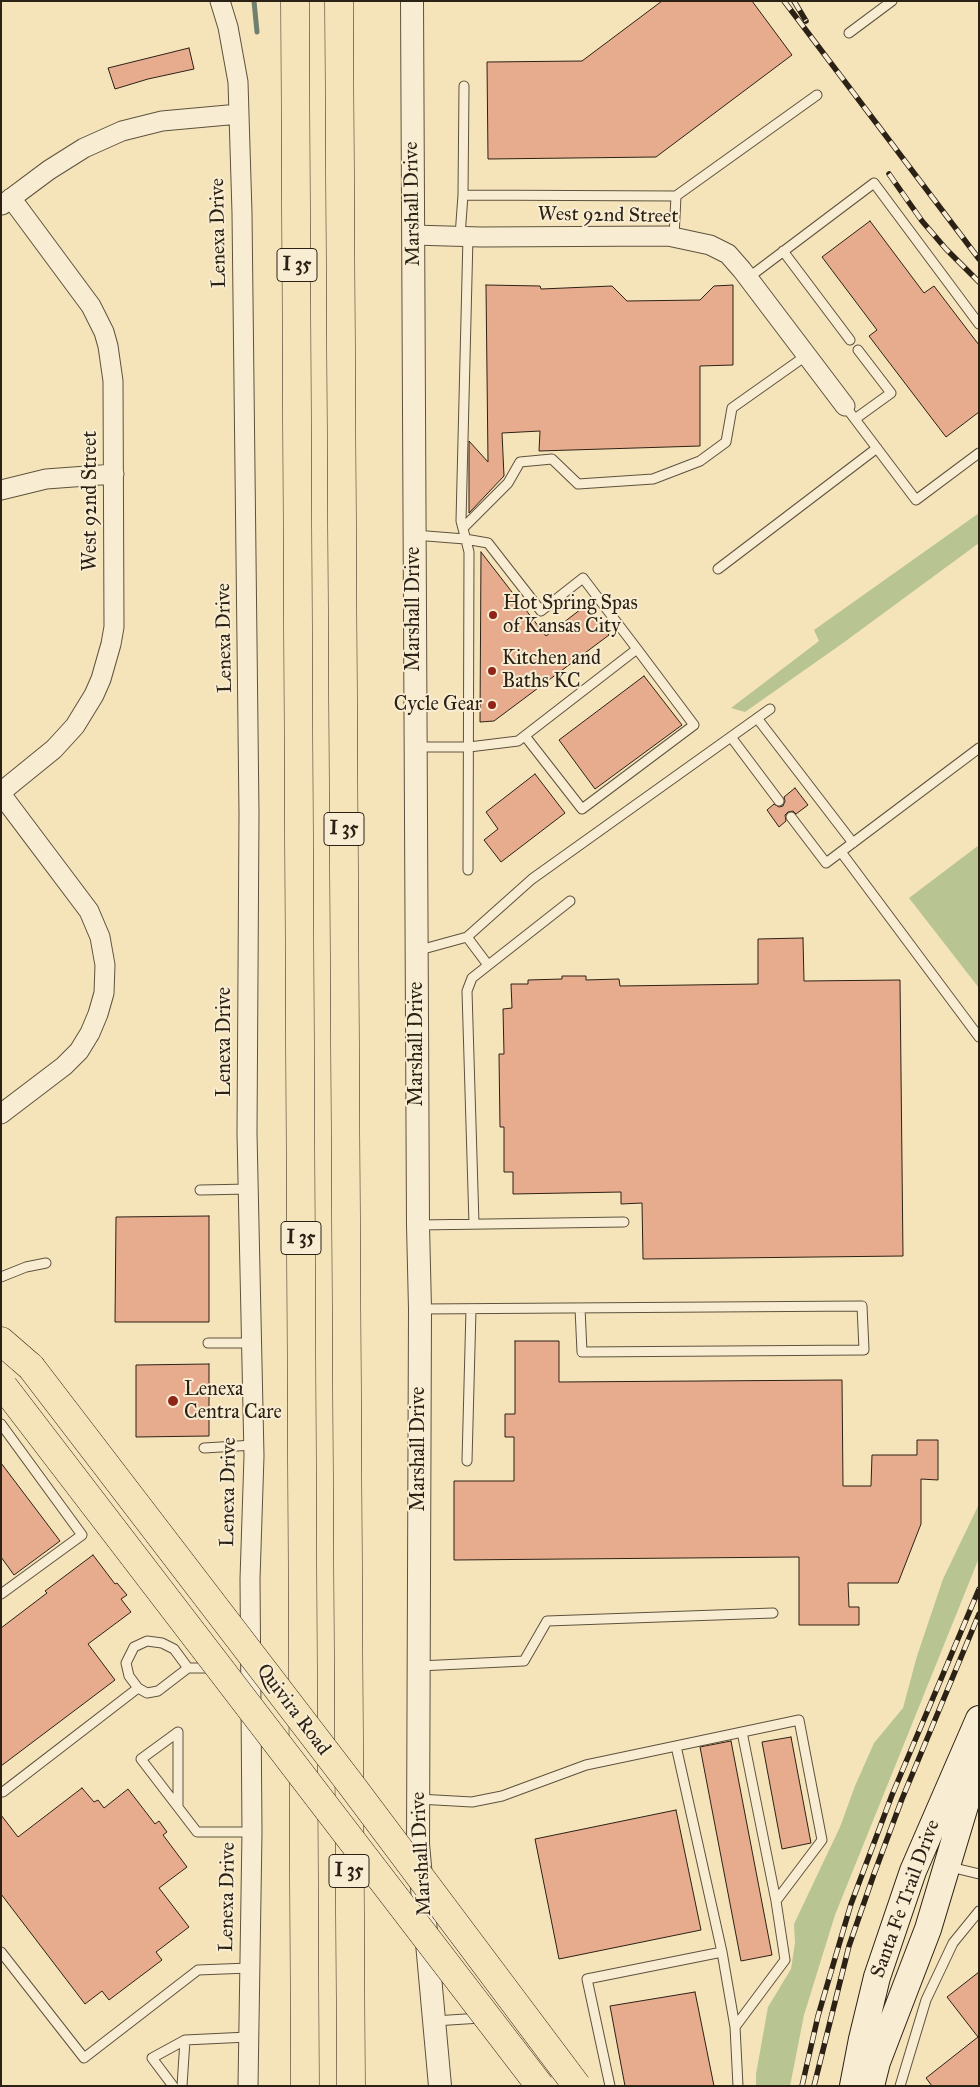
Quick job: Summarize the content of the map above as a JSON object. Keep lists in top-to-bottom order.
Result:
{
  "streets": {
    "main road": ["I 35", "Quivira Road", "Santa Fe Trail Drive"],
    "street": ["Marshall Drive", "West 92nd Street", "Lenexa Drive"]
  },
  "crossings": [
    ["Marshall Drive", "West 92nd Street"]
  ],
  "places": [
    "Hot Spring Spas of Kansas City",
    "Kitchen and Baths KC",
    "Cycle Gear",
    "Lenexa Centra Care"
  ]
}
